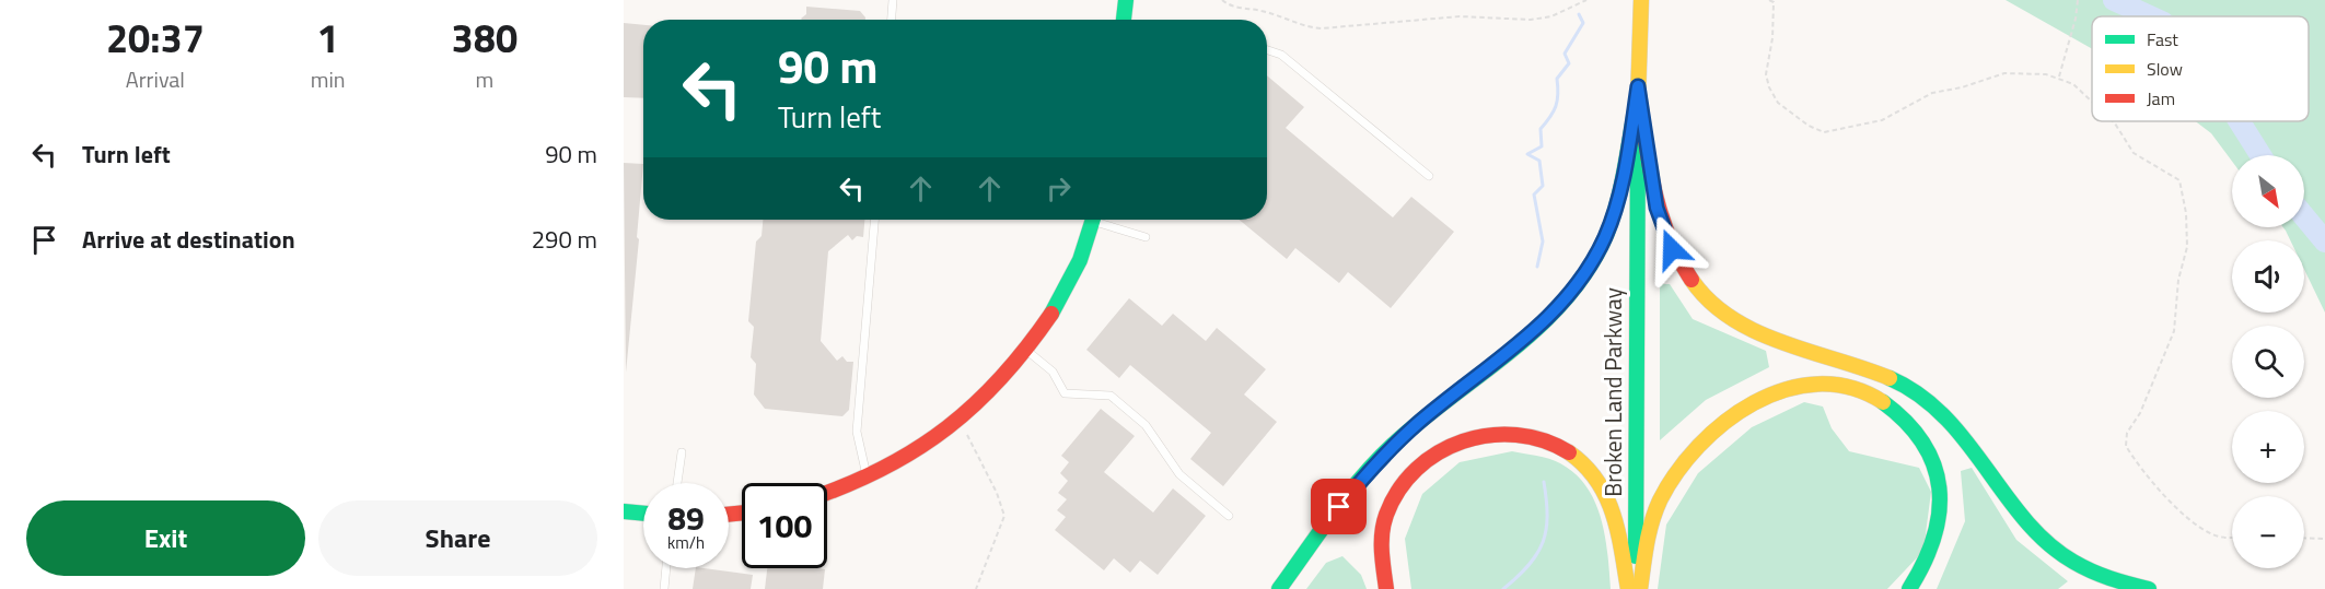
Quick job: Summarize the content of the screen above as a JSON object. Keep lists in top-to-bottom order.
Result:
{
  "streets": {
    "main road": ["Broken Land Parkway"]
  },
  "legend": ["Fast", "Slow", "Jam"],
  "north": "bottom right",
  "page": {
    "eta": [
      "20:37",
      "Arrival",
      "1",
      "min",
      "380",
      "m"
    ],
    "turn": ["90 m", "Turn left"],
    "list": [
      {
        "name": "Turn left",
        "value": "90 m"
      },
      {
        "name": "Arrive at destination",
        "value": "290 m"
      }
    ],
    "map_buttons": ["+", "−"],
    "speed": "89 km/h",
    "limit": "100",
    "buttons": ["Exit", "Share"]
  }
}
